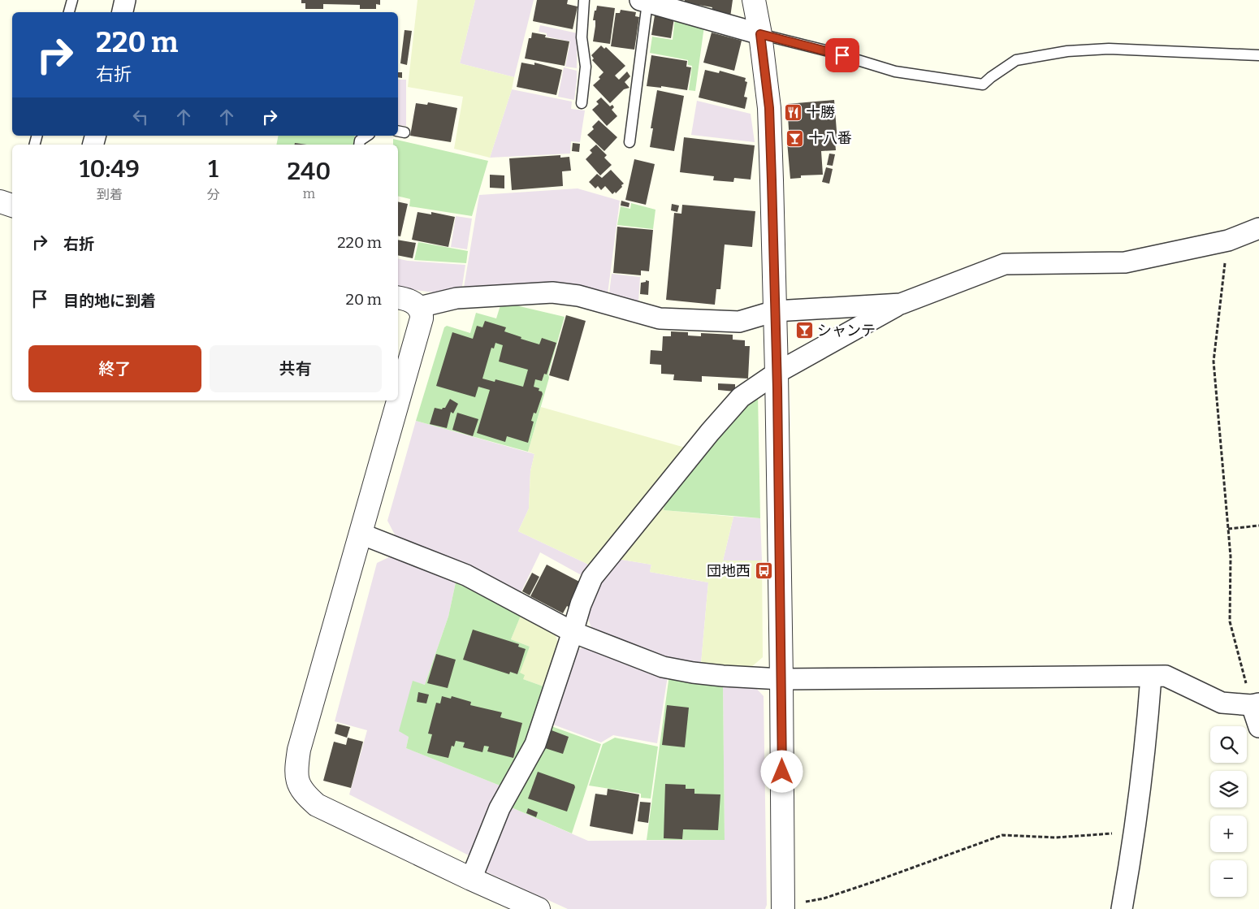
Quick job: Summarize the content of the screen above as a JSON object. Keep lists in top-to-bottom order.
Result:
{
  "places": {
    "restaurant": ["十勝"],
    "bar": ["十八番", "シャンテ"],
    "bus stop": ["団地西"]
  },
  "page": {
    "turn": ["220 m", "右折"],
    "eta": [
      "10:49",
      "到着",
      "1",
      "分",
      "240",
      "m"
    ],
    "list": [
      {
        "name": "右折",
        "value": "220 m"
      },
      {
        "name": "目的地に到着",
        "value": "20 m"
      }
    ],
    "buttons": ["終了", "共有"],
    "map_buttons": ["+", "−"]
  }
}
